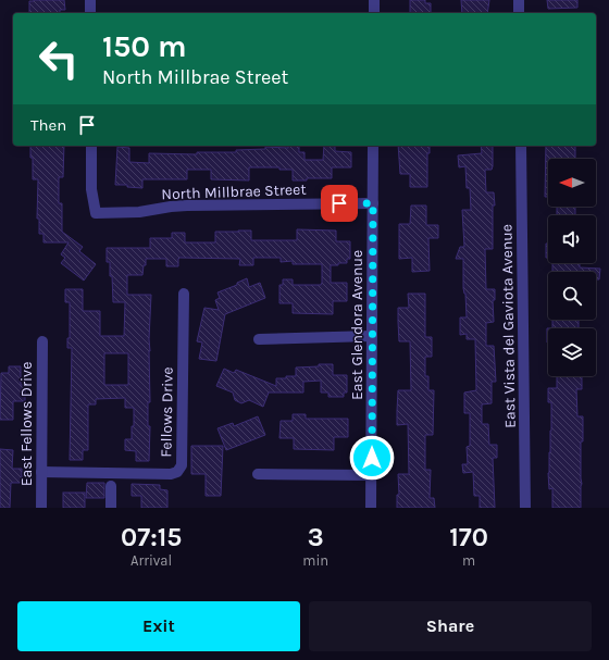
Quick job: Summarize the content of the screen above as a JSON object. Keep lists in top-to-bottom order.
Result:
{
  "streets": {
    "street": [
      "North Millbrae Street",
      "East Glendora Avenue",
      "East Vista del Gaviota Avenue",
      "Fellows Drive",
      "East Fellows Drive"
    ]
  },
  "crossings": [
    ["North Millbrae Street", "East Glendora Avenue"],
    ["Fellows Drive", "East Fellows Drive"]
  ],
  "north": "left",
  "page": {
    "turn": ["150 m", "North Millbrae Street"],
    "then": "Then",
    "eta": [
      "07:15",
      "Arrival",
      "3",
      "min",
      "170",
      "m"
    ],
    "buttons": ["Exit", "Share"]
  }
}
